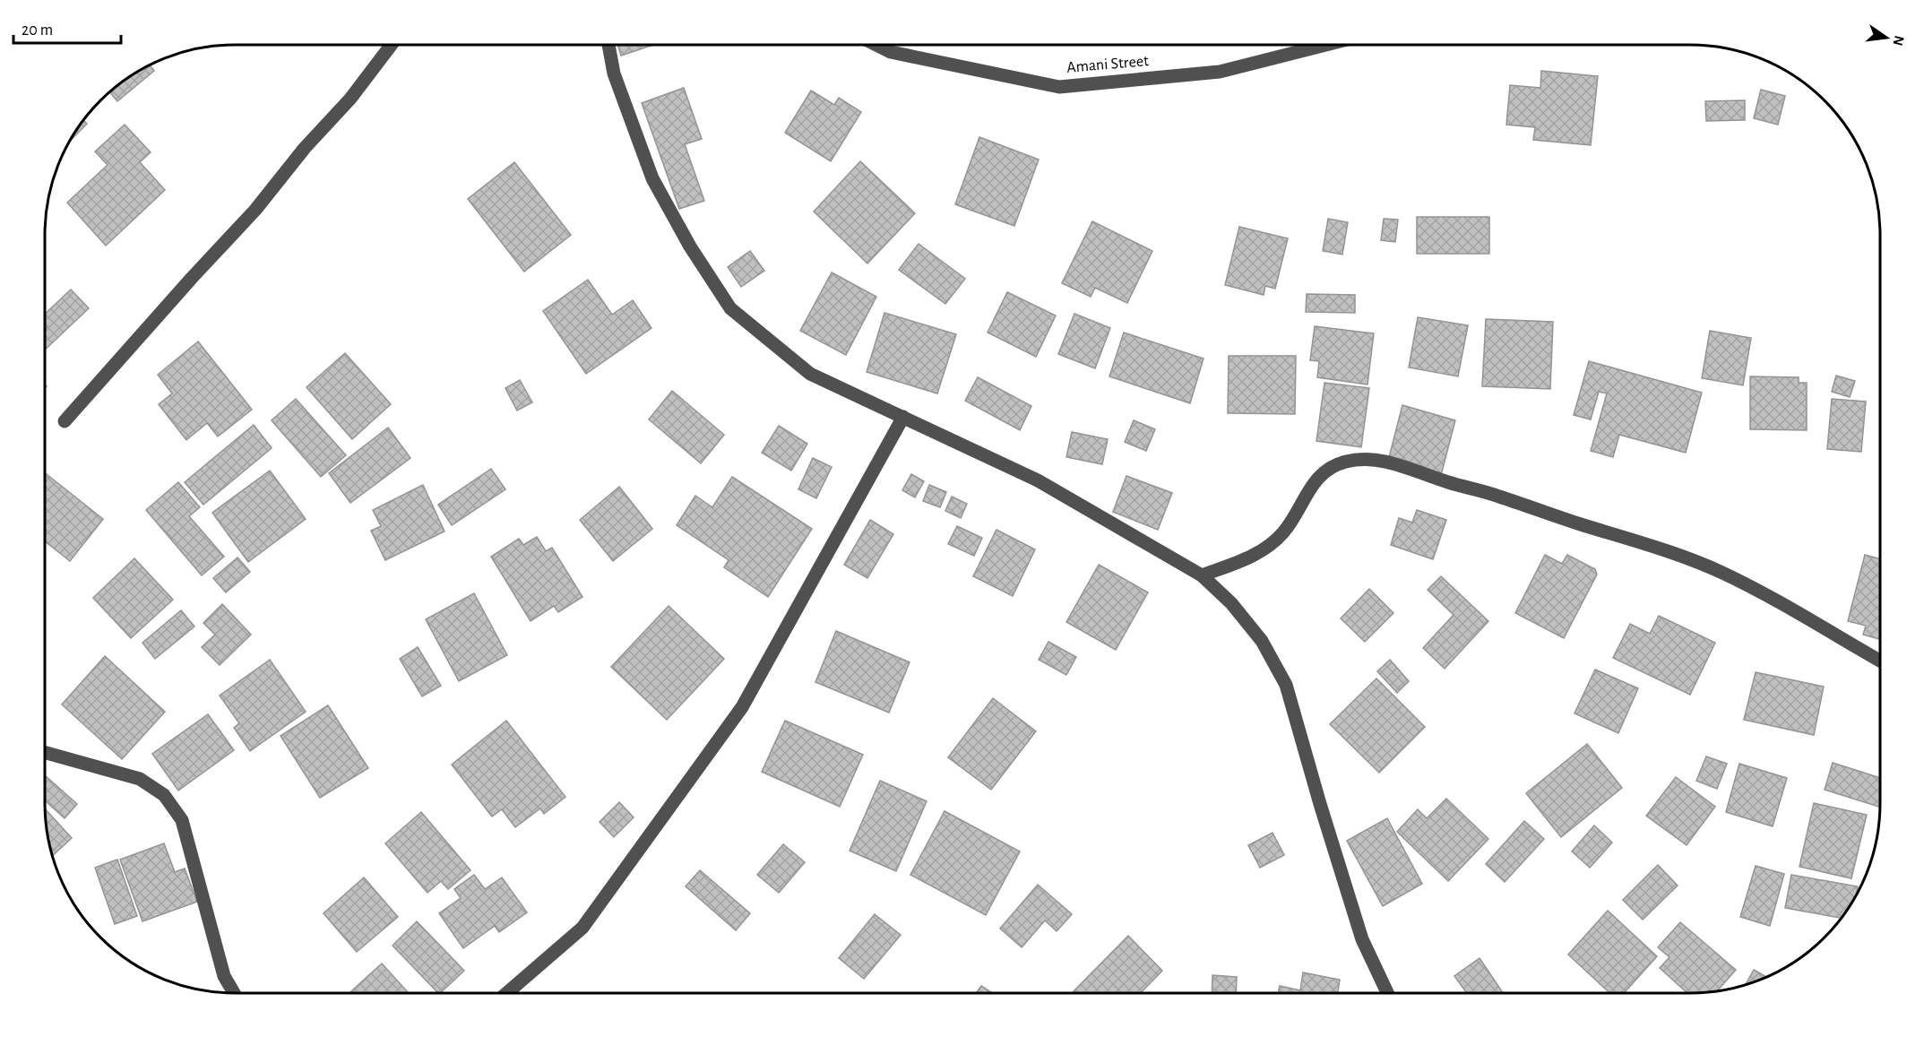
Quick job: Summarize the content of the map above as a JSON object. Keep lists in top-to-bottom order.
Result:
{
  "streets": {
    "street": ["Amani Street"]
  },
  "scale_bar": "20 m",
  "north": "right"
}
